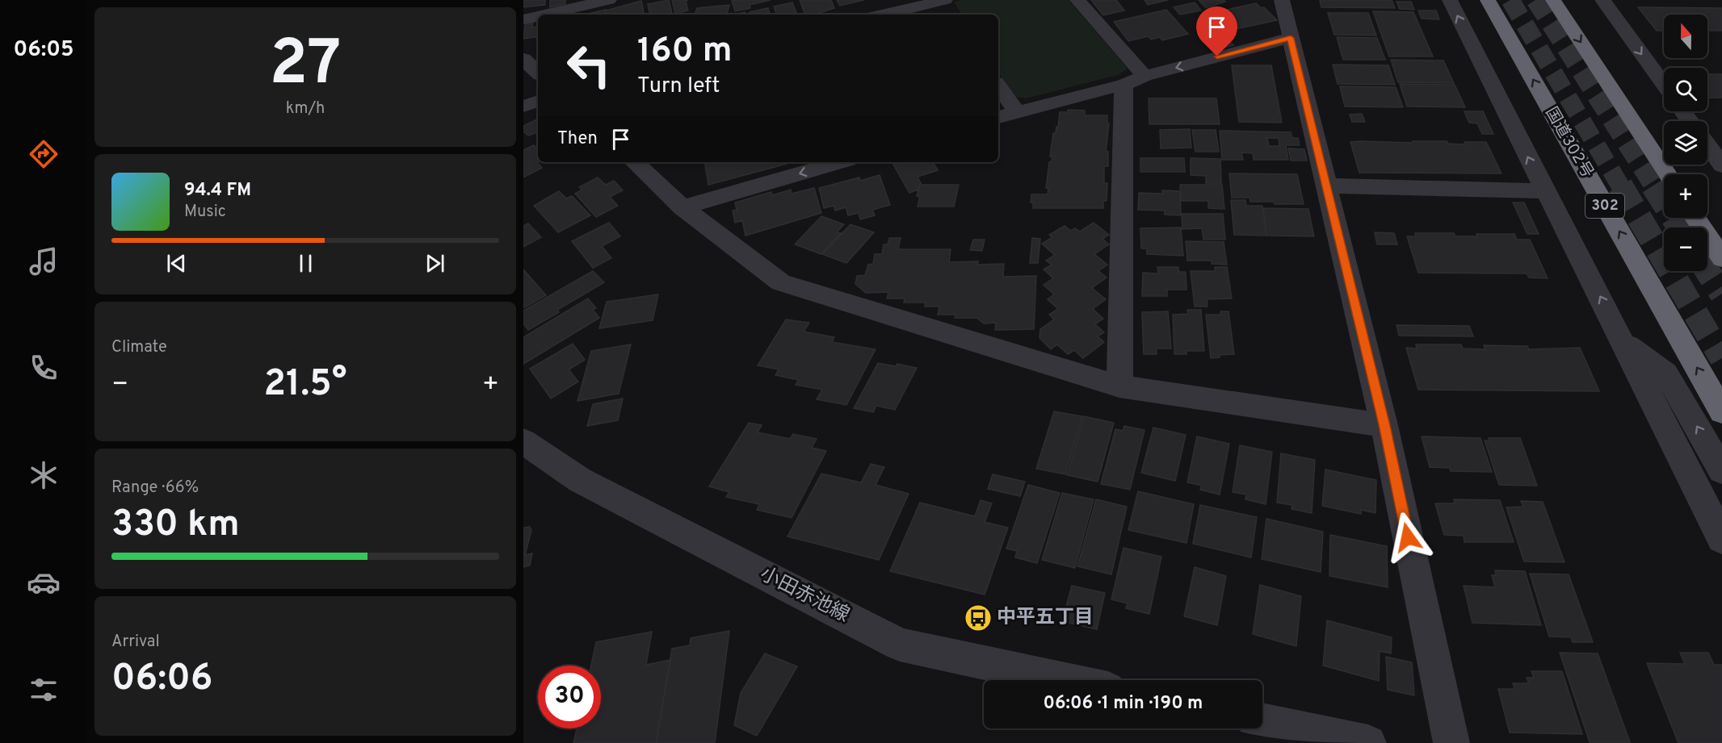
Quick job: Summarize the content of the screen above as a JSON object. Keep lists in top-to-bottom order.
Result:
{
  "streets": {
    "highway": ["国道302号", "302"],
    "street": ["小田赤池線"]
  },
  "places": {
    "bus stop": ["中平五丁目"]
  },
  "north": "top",
  "page": {
    "tabs": "06:05",
    "tile": [
      ["27", "km/h"],
      "Climate",
      ["Range · 66%", "330 km"],
      ["Arrival", "06:06"]
    ],
    "map_buttons": ["+", "−"],
    "turn": ["160 m", "Turn left"],
    "then": "Then",
    "song": ["94.4 FM", "Music"],
    "heat": ["−", "21.5°", "+"],
    "limit": "30",
    "trip": "06:06 · 1 min · 190 m"
  }
}
